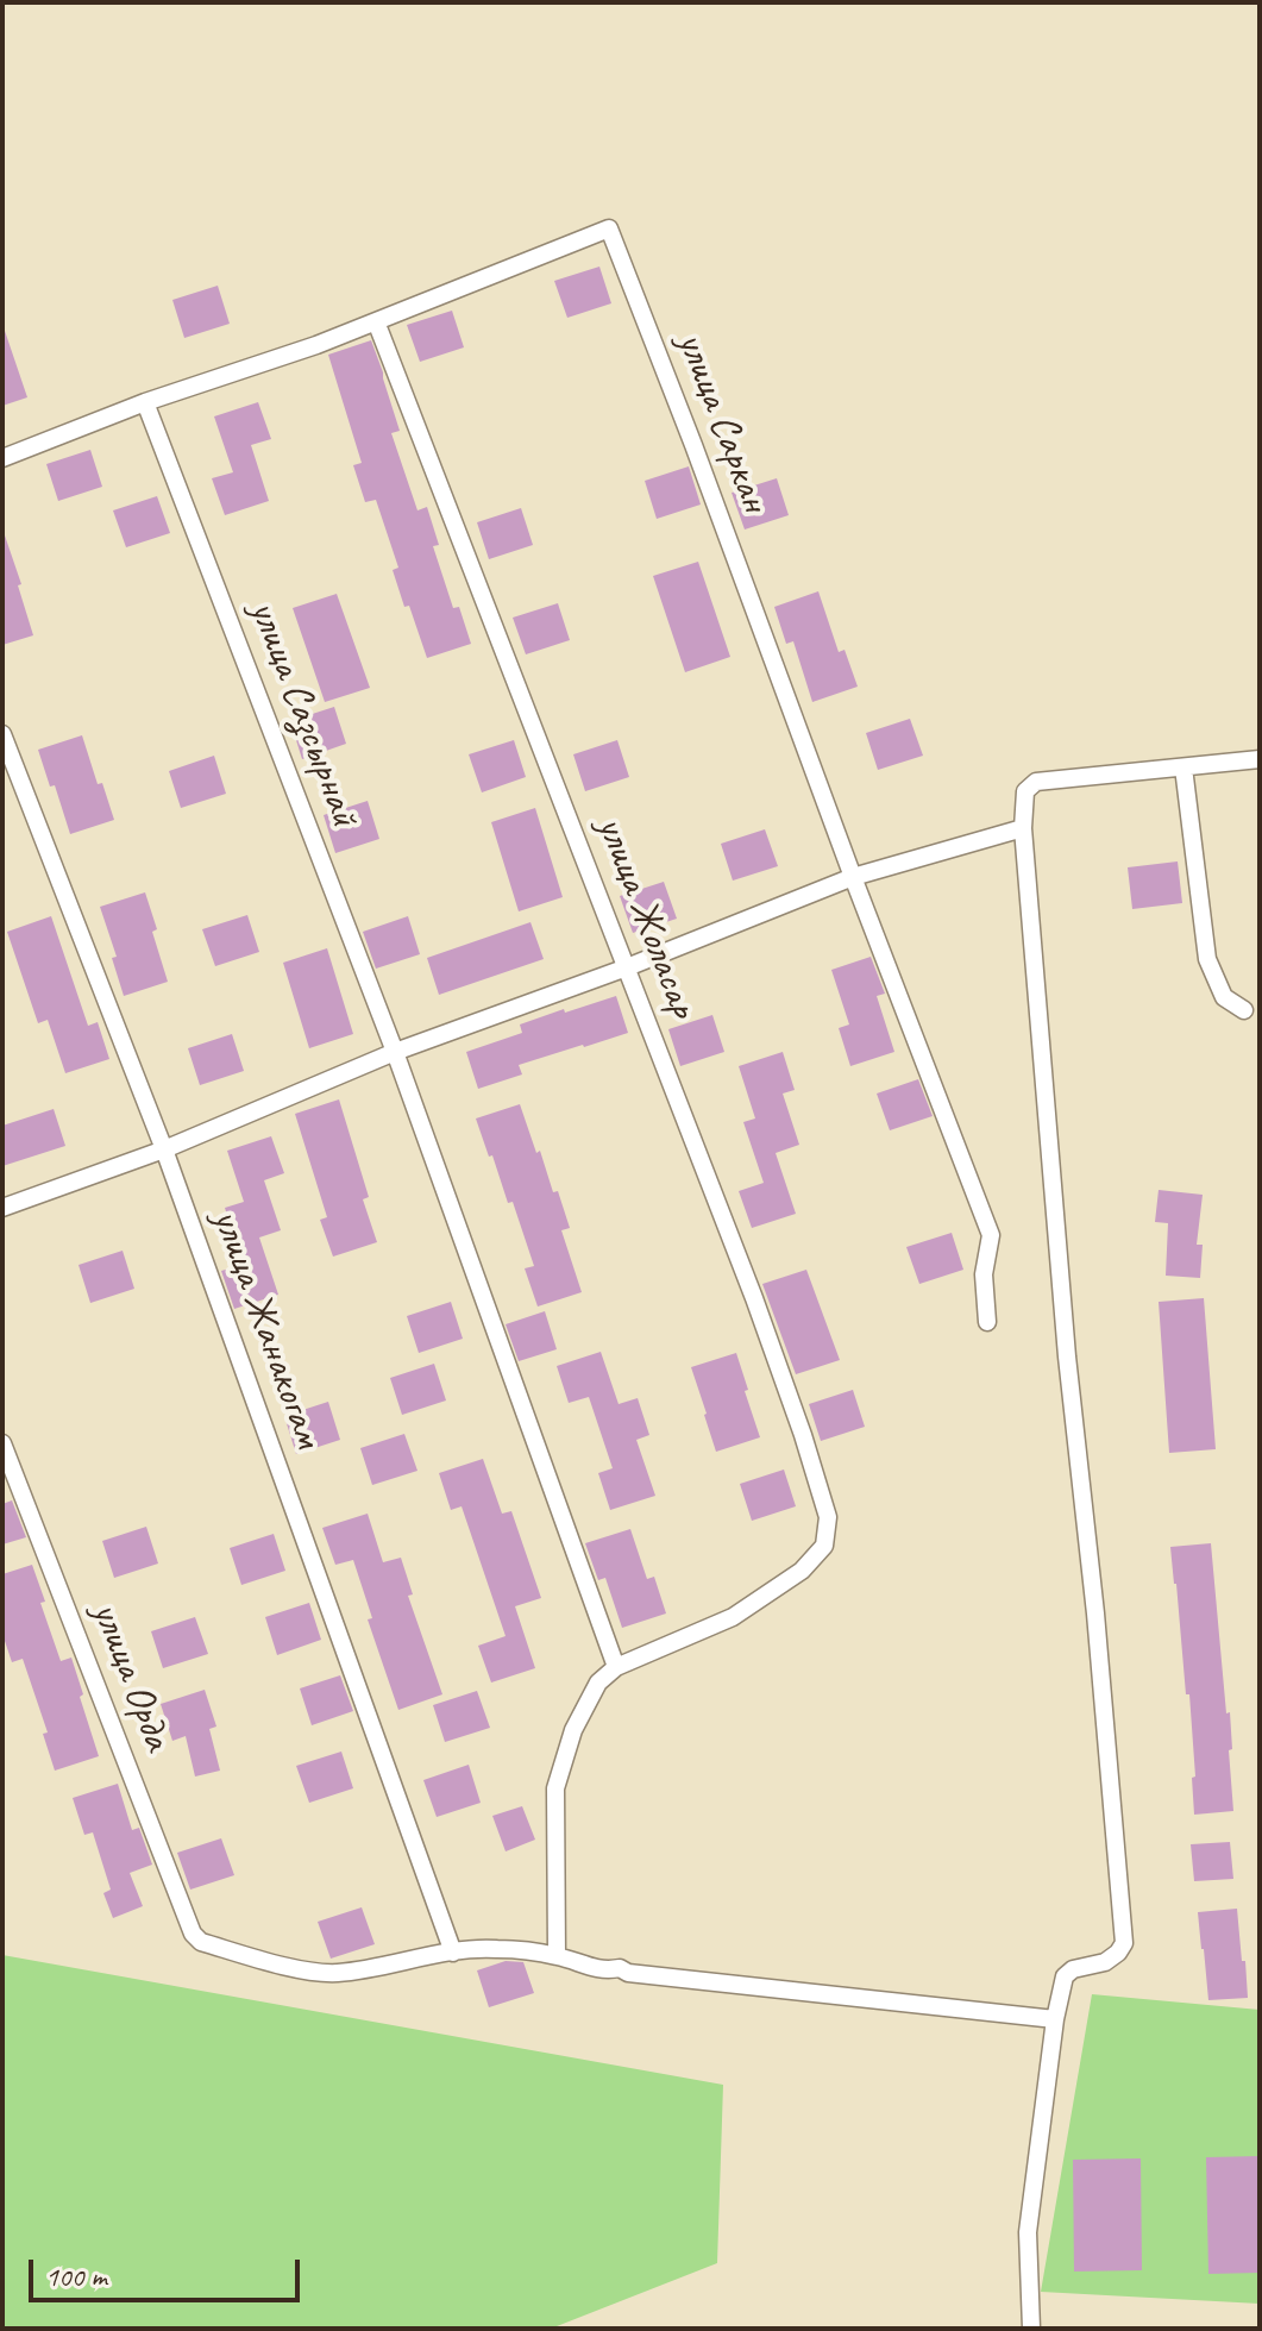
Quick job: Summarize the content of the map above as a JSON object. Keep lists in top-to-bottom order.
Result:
{
  "streets": {
    "street": [
      "улица Саркан",
      "улица Сазсырнай",
      "улица Жоласар",
      "улица Жанакогам",
      "улица Орда"
    ]
  },
  "crossings": [
    ["улица Саркан", "улица Жоласар"],
    ["улица Сазсырнай", "улица Жоласар"],
    ["улица Жанакогам", "улица Орда"]
  ],
  "scale_bar": "100 m"
}
